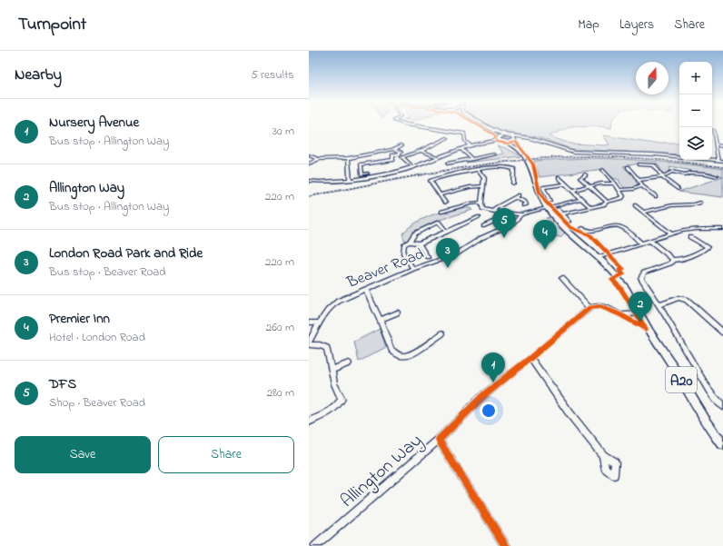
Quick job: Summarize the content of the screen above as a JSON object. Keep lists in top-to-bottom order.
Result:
{
  "streets": {
    "main road": ["A20"],
    "street": ["Beaver Road", "Allington Way"]
  },
  "crossings": [
    ["Beaver Road", "A20"]
  ],
  "north": "top",
  "page": {
    "header": "Turnpoint",
    "nav": ["Map", "Layers", "Share"],
    "heading": ["Nearby", "5 results"],
    "map_buttons": ["+", "−"],
    "list": [
      {
        "mark": "1",
        "name": "Nursery Avenue",
        "note": "Bus stop · Allington Way",
        "value": "30 m"
      },
      {
        "mark": "2",
        "name": "Allington Way",
        "note": "Bus stop · Allington Way",
        "value": "220 m"
      },
      {
        "mark": "3",
        "name": "London Road Park and Ride",
        "note": "Bus stop · Beaver Road",
        "value": "220 m"
      },
      {
        "mark": "4",
        "name": "Premier Inn",
        "note": "Hotel · London Road",
        "value": "260 m"
      },
      {
        "mark": "5",
        "name": "DFS",
        "note": "Shop · Beaver Road",
        "value": "280 m"
      }
    ],
    "pins": [
      "5",
      "4",
      "3",
      "2",
      "1"
    ],
    "buttons": ["Save", "Share"]
  }
}
